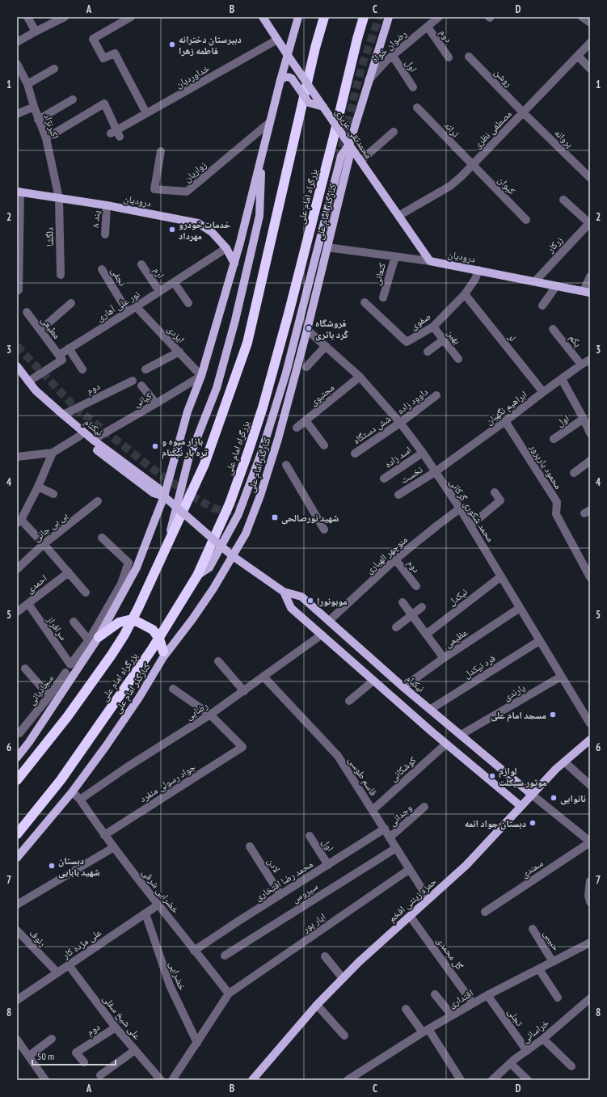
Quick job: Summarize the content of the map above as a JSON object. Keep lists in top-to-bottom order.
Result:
{
  "streets": {
    "highway": ["بزرگراه امام علی"],
    "main road": [
      "محمدتقی عزیزی",
      "درودیان",
      "کنارگذر امام علی",
      "نیکنام",
      "حمزه زینتی افخم"
    ],
    "street": [
      "دوم",
      "رضوان خواه",
      "اول",
      "خداوردیان",
      "روشن",
      "اکبرنژاد",
      "ترانه",
      "مصطفی نظری",
      "پروانه",
      "زواریان",
      "کیوان",
      "پند ۸",
      "دلگشا",
      "زرکار",
      "ارم",
      "کنعانی",
      "نجفی",
      "نور علی آهاری",
      "صفوی",
      "مطیعی",
      "ایزدی",
      "بهین",
      "لر",
      "یکم",
      "مجتبوی",
      "کیانی",
      "داوود زاده",
      "ابراهیم نگهبان",
      "شش دستگاه",
      "اسد زاده",
      "محمود یارپرور",
      "نخست",
      "محمد شکوری گرکانی",
      "بی بی جانی",
      "منوچهر الهیاری",
      "احمدی",
      "نیکدل",
      "سرافراز",
      "عظیمی",
      "فرد نیکدل",
      "سجادیانی",
      "یارندی",
      "رضایی",
      "کوشکانی",
      "قاسم طوسی",
      "جواد رسولی منفرد",
      "وجدانی",
      "لادن",
      "سمندی",
      "محمد رضا افتخاری",
      "خضرایی شرقی",
      "سیروس",
      "ایار پور",
      "رئوف",
      "حبیبی",
      "علی مژده کار",
      "گل محمدی",
      "خضرایی",
      "اقتداری",
      "علی شیخ سفلی",
      "تجلی",
      "خراسانی"
    ]
  },
  "crossings": [
    ["دوم", "رضوان خواه"],
    ["دوم", "نیکنام"],
    ["دوم", "منوچهر الهیاری"],
    ["دوم", "علی شیخ سفلی"],
    ["رضوان خواه", "اول"],
    ["رضوان خواه", "کنارگذر امام علی"],
    ["اول", "محمد رضا افتخاری"],
    ["خداوردیان", "اکبرنژاد"],
    ["خداوردیان", "محمدتقی عزیزی"],
    ["روشن", "مصطفی نظری"],
    ["روشن", "پروانه"],
    ["اکبرنژاد", "درودیان"],
    ["اکبرنژاد", "دلگشا"],
    ["ترانه", "مصطفی نظری"],
    ["ترانه", "کیوان"],
    ["مصطفی نظری", "محمدتقی عزیزی"],
    ["مصطفی نظری", "پروانه"],
    ["مصطفی نظری", "کیوان"],
    ["محمدتقی عزیزی", "درودیان"],
    ["محمدتقی عزیزی", "کنارگذر امام علی"],
    ["درودیان", "کنارگذر امام علی"],
    ["درودیان", "پند ۸"],
    ["درودیان", "دلگشا"],
    ["درودیان", "زرکار"],
    ["درودیان", "کنعانی"],
    ["درودیان", "نور علی آهاری"],
    ["درودیان", "صفوی"],
    ["کنارگذر امام علی", "نیکنام"],
    ["کنارگذر امام علی", "محمد شکوری گرکانی"],
    ["کنارگذر امام علی", "خضرایی شرقی"],
    ["ارم", "نور علی آهاری"],
    ["نجفی", "نور علی آهاری"],
    ["نور علی آهاری", "مطیعی"],
    ["نور علی آهاری", "ایزدی"],
    ["نور علی آهاری", "نیکنام"],
    ["صفوی", "بهین"],
    ["صفوی", "لر"],
    ["ایزدی", "کیانی"],
    ["لر", "ابراهیم نگهبان"],
    ["یکم", "ابراهیم نگهبان"],
    ["مجتبوی", "محمد شکوری گرکانی"],
    ["کیانی", "نیکنام"],
    ["داوود زاده", "شش دستگاه"],
    ["داوود زاده", "محمد شکوری گرکانی"],
    ["ابراهیم نگهبان", "محمود یارپرور"],
    ["ابراهیم نگهبان", "نخست"],
    ["ابراهیم نگهبان", "محمد شکوری گرکانی"],
    ["نیکنام", "منوچهر الهیاری"],
    ["نیکنام", "عظیمی"],
    ["نیکنام", "فرد نیکدل"],
    ["نیکنام", "یارندی"],
    ["نیکنام", "حمزه زینتی افخم"],
    ["شش دستگاه", "محمد شکوری گرکانی"],
    ["اسد زاده", "محمد شکوری گرکانی"],
    ["نخست", "محمد شکوری گرکانی"],
    ["محمد شکوری گرکانی", "منوچهر الهیاری"],
    ["محمد شکوری گرکانی", "نیکدل"],
    ["محمد شکوری گرکانی", "عظیمی"],
    ["محمد شکوری گرکانی", "فرد نیکدل"],
    ["محمد شکوری گرکانی", "یارندی"],
    ["احمدی", "سرافراز"],
    ["رضایی", "قاسم طوسی"],
    ["رضایی", "جواد رسولی منفرد"],
    ["رضایی", "خضرایی شرقی"],
    ["کوشکانی", "قاسم طوسی"],
    ["قاسم طوسی", "وجدانی"],
    ["قاسم طوسی", "محمد رضا افتخاری"],
    ["قاسم طوسی", "سیروس"],
    ["قاسم طوسی", "حمزه زینتی افخم"],
    ["قاسم طوسی", "ایار پور"],
    ["جواد رسولی منفرد", "خضرایی شرقی"],
    ["لادن", "محمد رضا افتخاری"],
    ["محمد رضا افتخاری", "خضرایی شرقی"],
    ["خضرایی شرقی", "ایار پور"],
    ["خضرایی شرقی", "علی مژده کار"],
    ["حمزه زینتی افخم", "گل محمدی"],
    ["رئوف", "علی مژده کار"],
    ["حبیبی", "اقتداری"],
    ["علی مژده کار", "خضرایی"],
    ["علی مژده کار", "علی شیخ سفلی"],
    ["گل محمدی", "اقتداری"],
    ["اقتداری", "تجلی"],
    ["تجلی", "خراسانی"]
  ],
  "places": {
    "other": [
      "دبیرستان دخترانه فاطمه زهرا",
      "خدمات خودرو مهرداد",
      "فروشگاه کُرد باتری",
      "بازار میوه و تره بار نیکنام",
      "موبونورا",
      "مسجد امام علی",
      "لوازم موتور سیکلت",
      "نانوایی",
      "دبستان جواد ائمه",
      "دبستان شهید بابایی"
    ],
    "transit": ["شهید نورصالحی"]
  },
  "scale_bar": "50 m",
  "grid": {
    "columns": [
      "A",
      "B",
      "C",
      "D"
    ],
    "rows": [
      "1",
      "2",
      "3",
      "4",
      "5",
      "6",
      "7",
      "8"
    ]
  }
}
